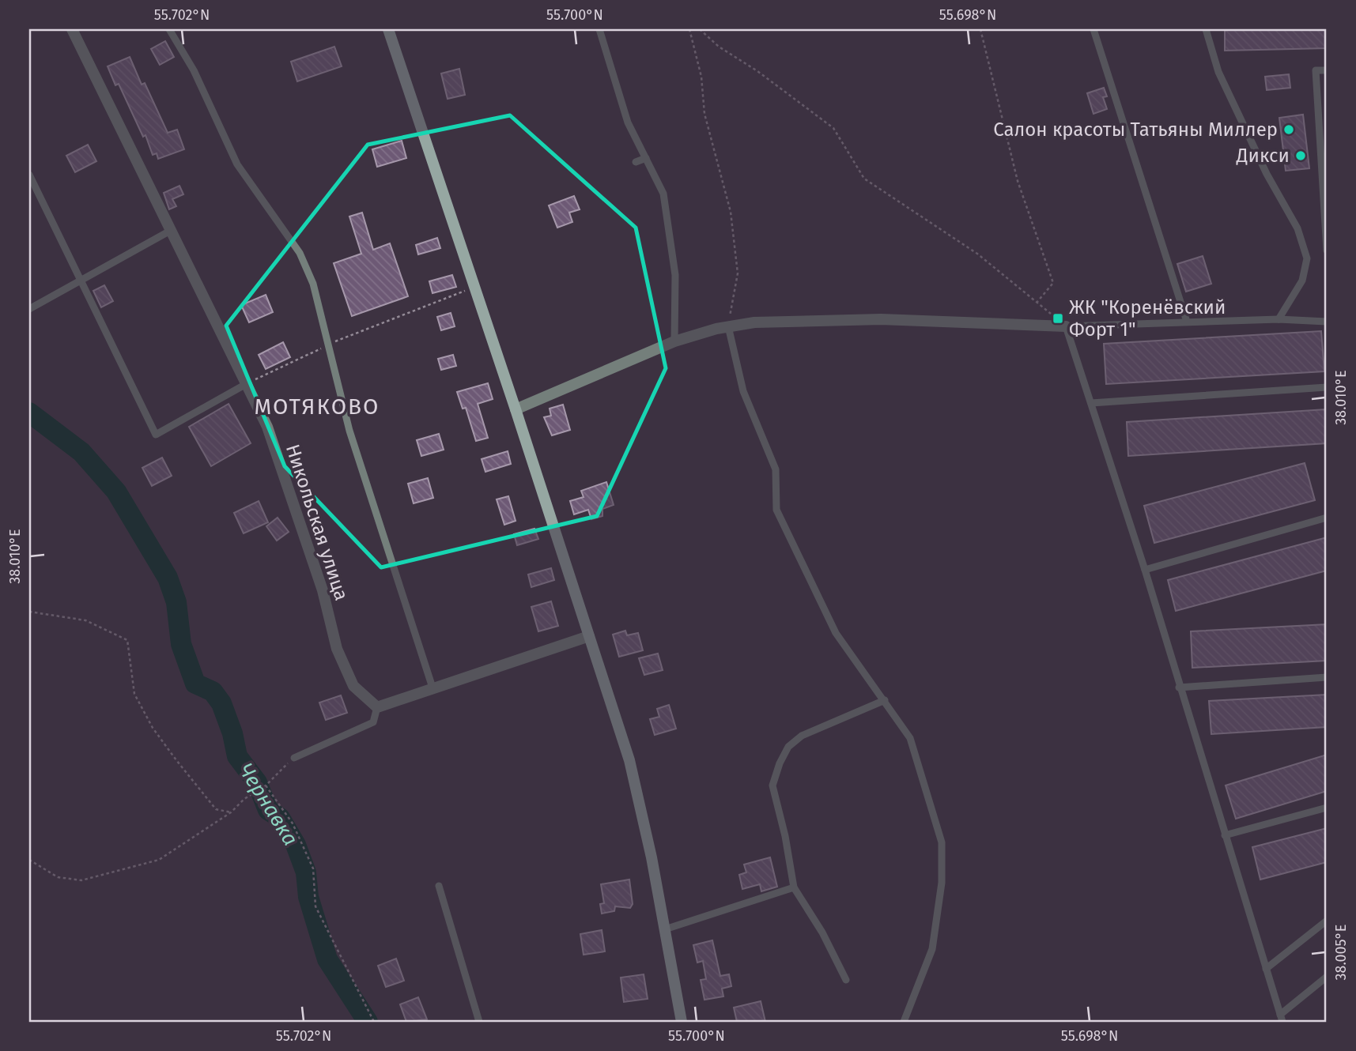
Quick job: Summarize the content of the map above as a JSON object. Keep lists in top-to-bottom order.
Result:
{
  "streets": {
    "street": ["Никольская улица"]
  },
  "districts": ["МОТЯКОВО"],
  "water": ["Чернавка"],
  "places": {
    "other": ["Салон красоты Татьяны Миллер", "Дикси"],
    "transit": ["ЖК \"Коренёвский Форт 1\""]
  },
  "coordinates": [
    "55.702°N",
    "55.700°N",
    "55.698°N",
    "38.010°E",
    "38.005°E"
  ]
}
